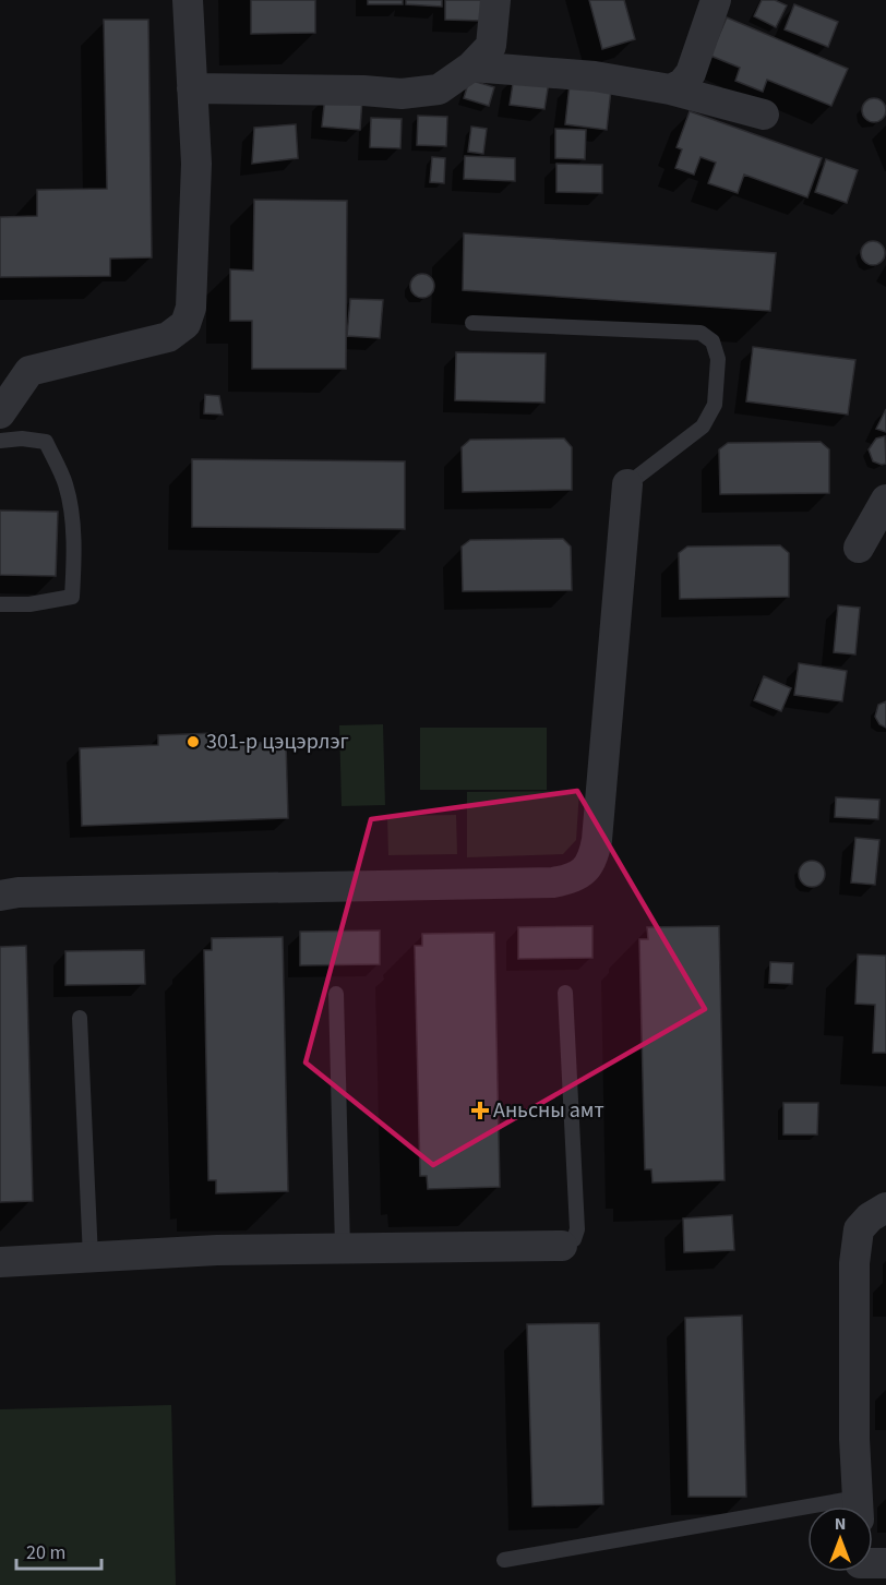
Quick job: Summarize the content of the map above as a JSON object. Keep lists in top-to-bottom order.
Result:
{
  "places": {
    "other": ["301-р цэцэрлэг"],
    "health": ["Аньсны амт"]
  },
  "scale_bar": "20 m",
  "north": "top"
}
